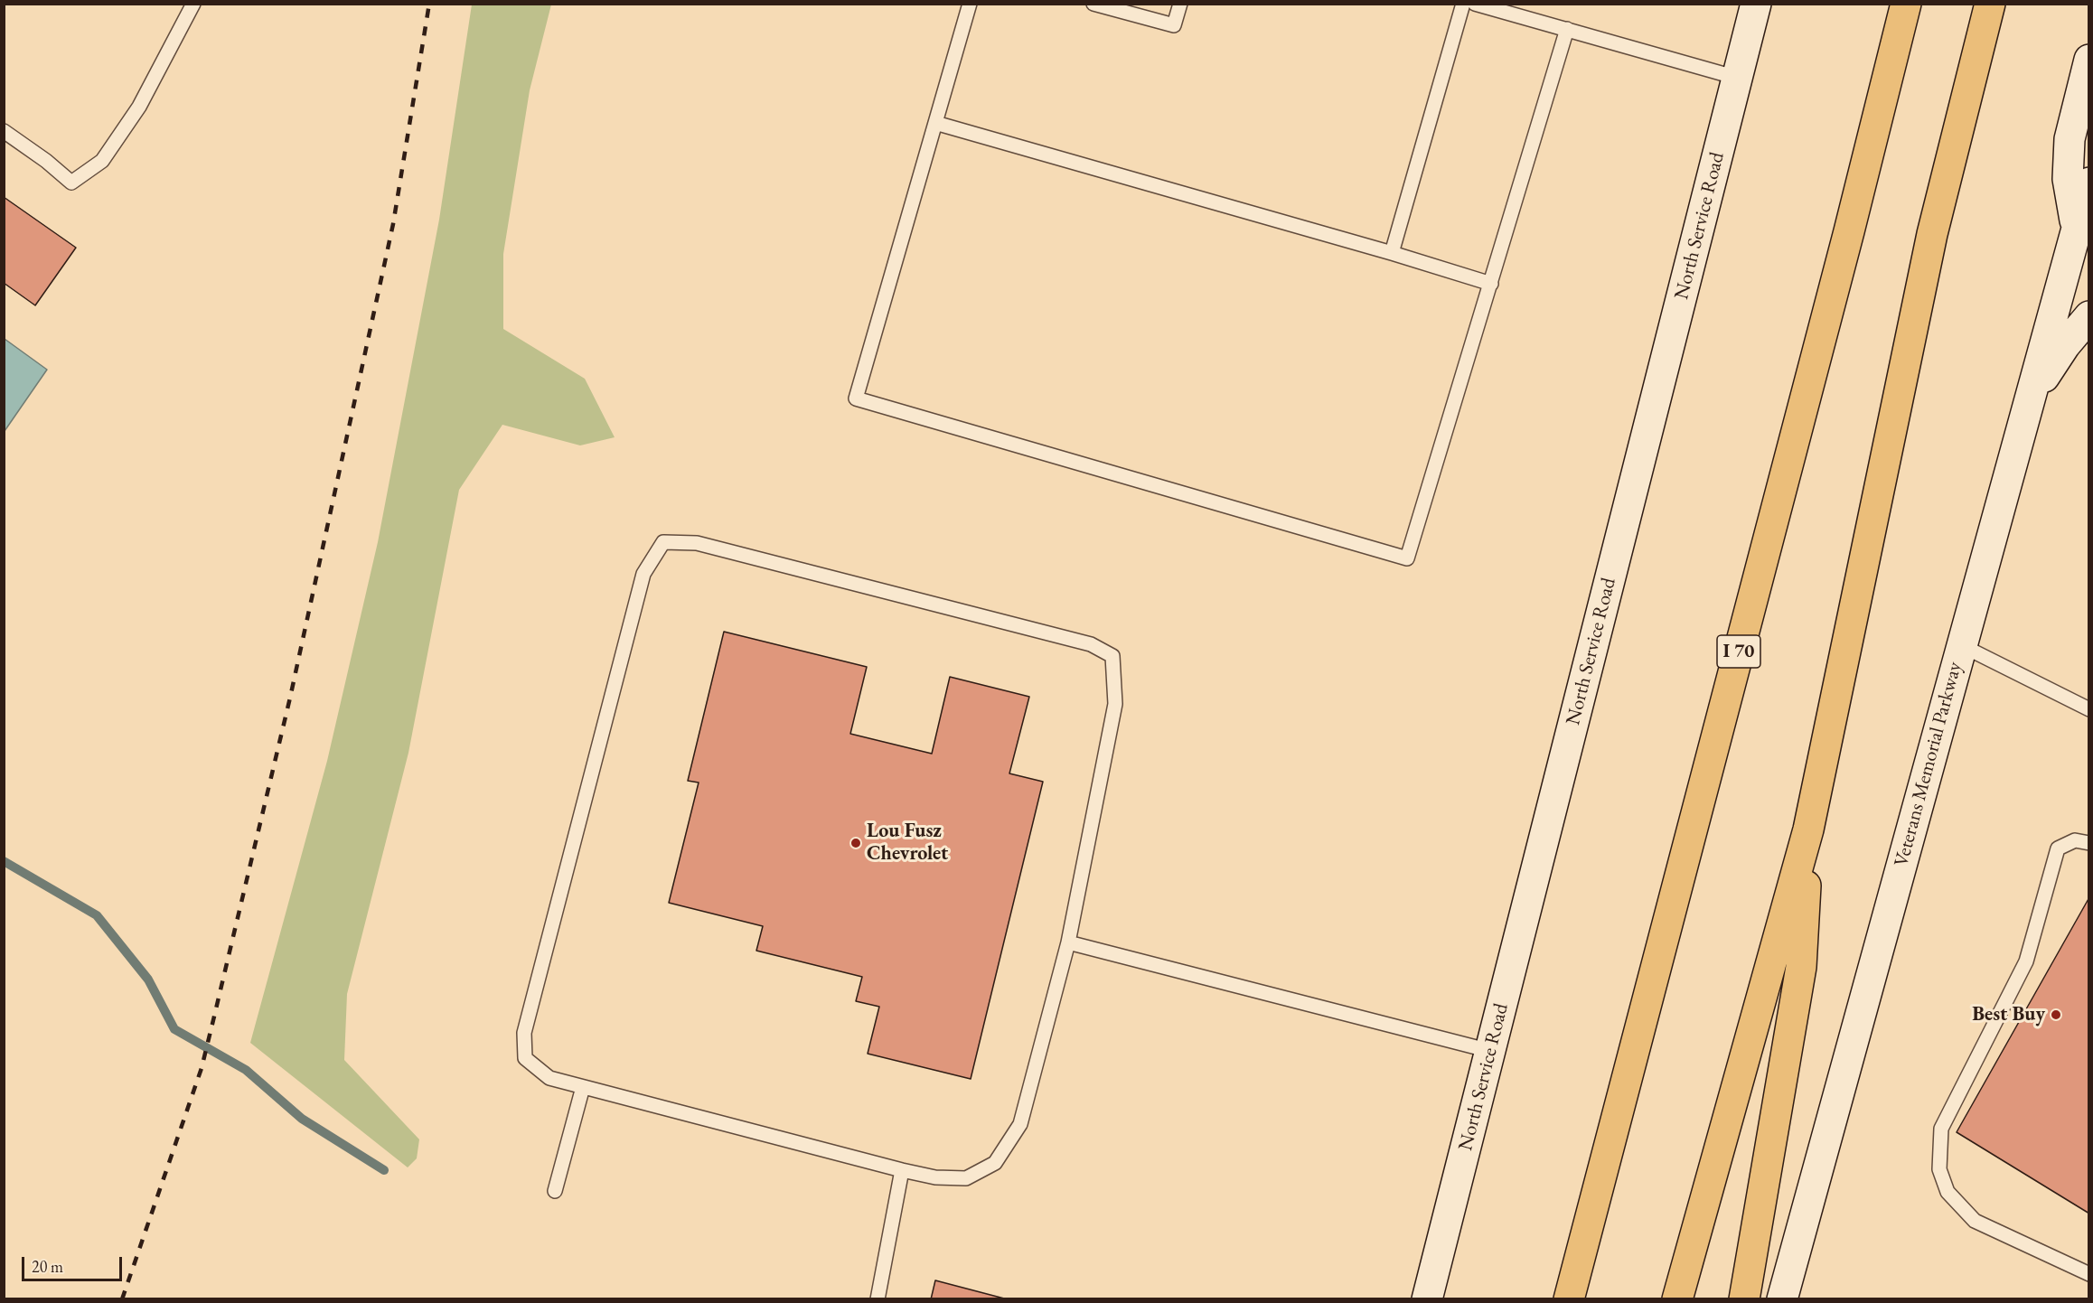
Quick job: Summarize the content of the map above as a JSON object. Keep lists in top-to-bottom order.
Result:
{
  "streets": {
    "highway": ["I 70"],
    "street": ["North Service Road", "Veterans Memorial Parkway"]
  },
  "places": ["Lou Fusz Chevrolet", "Best Buy"],
  "scale_bar": "20 m"
}
